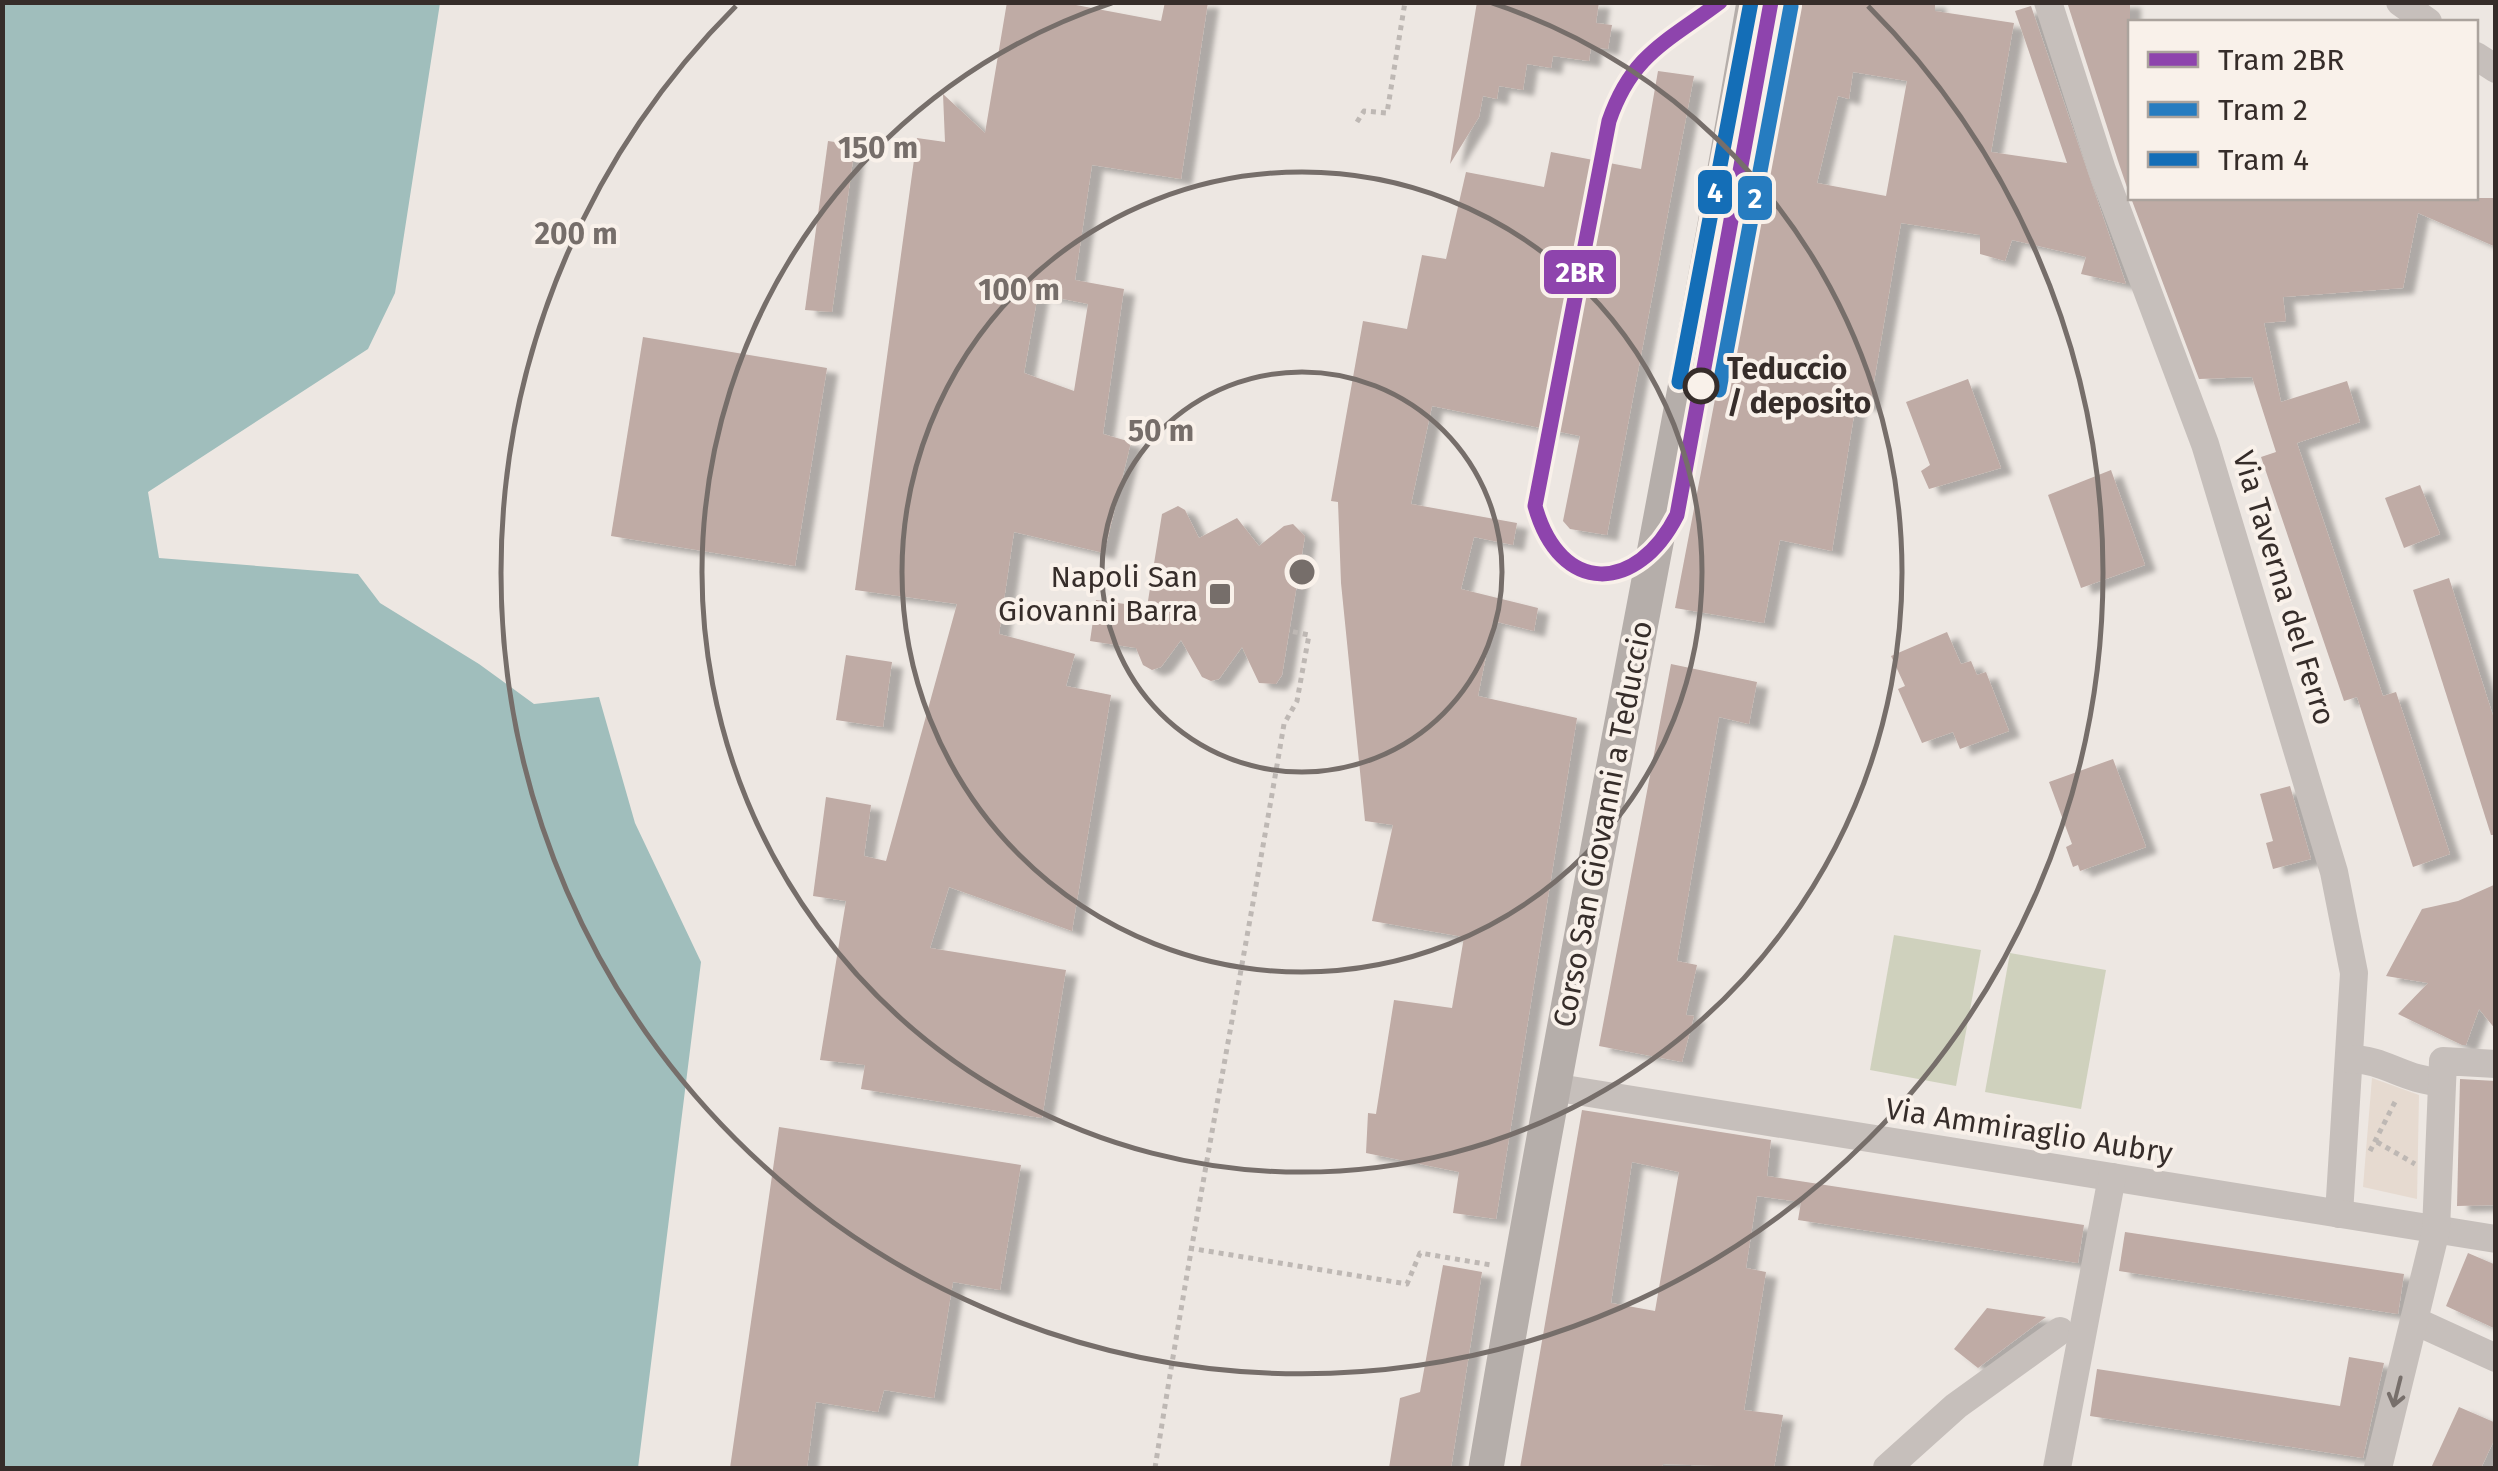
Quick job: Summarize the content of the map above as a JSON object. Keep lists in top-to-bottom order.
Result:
{
  "streets": {
    "main road": ["Corso San Giovanni a Teduccio"],
    "street": ["Via Taverna del Ferro", "Via Ammiraglio Aubry"]
  },
  "crossings": [
    ["Via Taverna del Ferro", "Via Ammiraglio Aubry"],
    ["Corso San Giovanni a Teduccio", "Via Ammiraglio Aubry"]
  ],
  "places": {
    "other": ["Teduccio / deposito"],
    "transit": ["Napoli San Giovanni Barra"]
  },
  "lines": ["tram line 2BR", "tram line 4", "tram line 2"],
  "legend": ["Tram 2BR", "Tram 2", "Tram 4"],
  "rings": [
    "150 m",
    "200 m",
    "100 m",
    "50 m"
  ]
}
